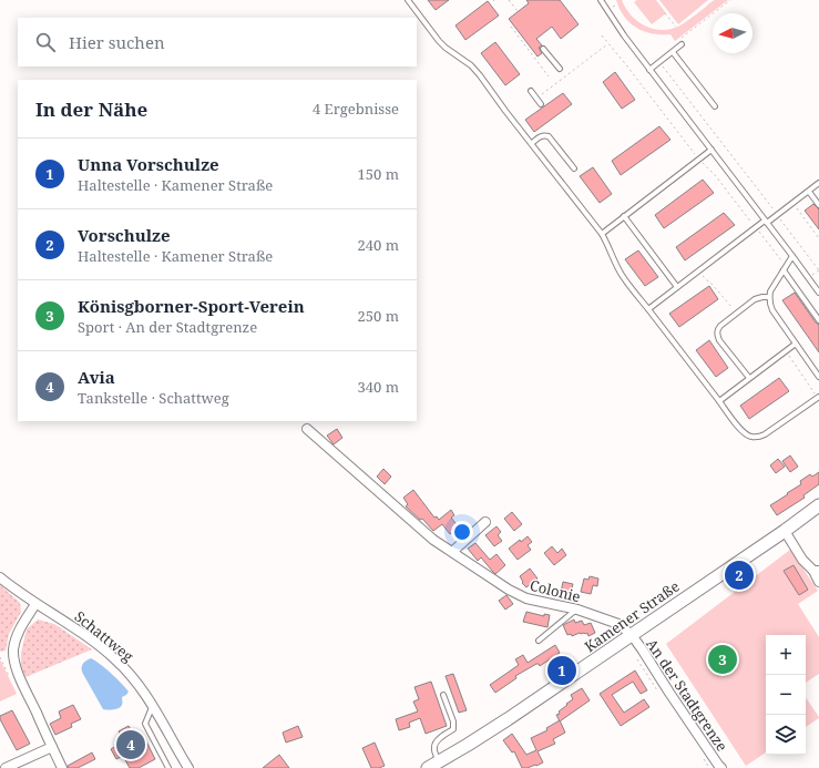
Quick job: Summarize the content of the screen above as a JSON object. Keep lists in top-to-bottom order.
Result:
{
  "streets": {
    "main road": ["Kamener Straße"],
    "street": ["Colonie", "Schattweg", "An der Stadtgrenze"]
  },
  "crossings": [
    ["Colonie", "Kamener Straße"],
    ["Colonie", "An der Stadtgrenze"],
    ["Kamener Straße", "An der Stadtgrenze"]
  ],
  "north": "left",
  "page": {
    "search": "Hier suchen",
    "heading": ["In der Nähe", "4 Ergebnisse"],
    "list": [
      {
        "mark": "1",
        "name": "Unna Vorschulze",
        "note": "Haltestelle · Kamener Straße",
        "value": "150 m"
      },
      {
        "mark": "2",
        "name": "Vorschulze",
        "note": "Haltestelle · Kamener Straße",
        "value": "240 m"
      },
      {
        "mark": "3",
        "name": "Könisgborner-Sport-Verein",
        "note": "Sport · An der Stadtgrenze",
        "value": "250 m"
      },
      {
        "mark": "4",
        "name": "Avia",
        "note": "Tankstelle · Schattweg",
        "value": "340 m"
      }
    ],
    "pins": [
      "2",
      "3",
      "1",
      "4"
    ],
    "map_buttons": ["+", "−"]
  }
}
